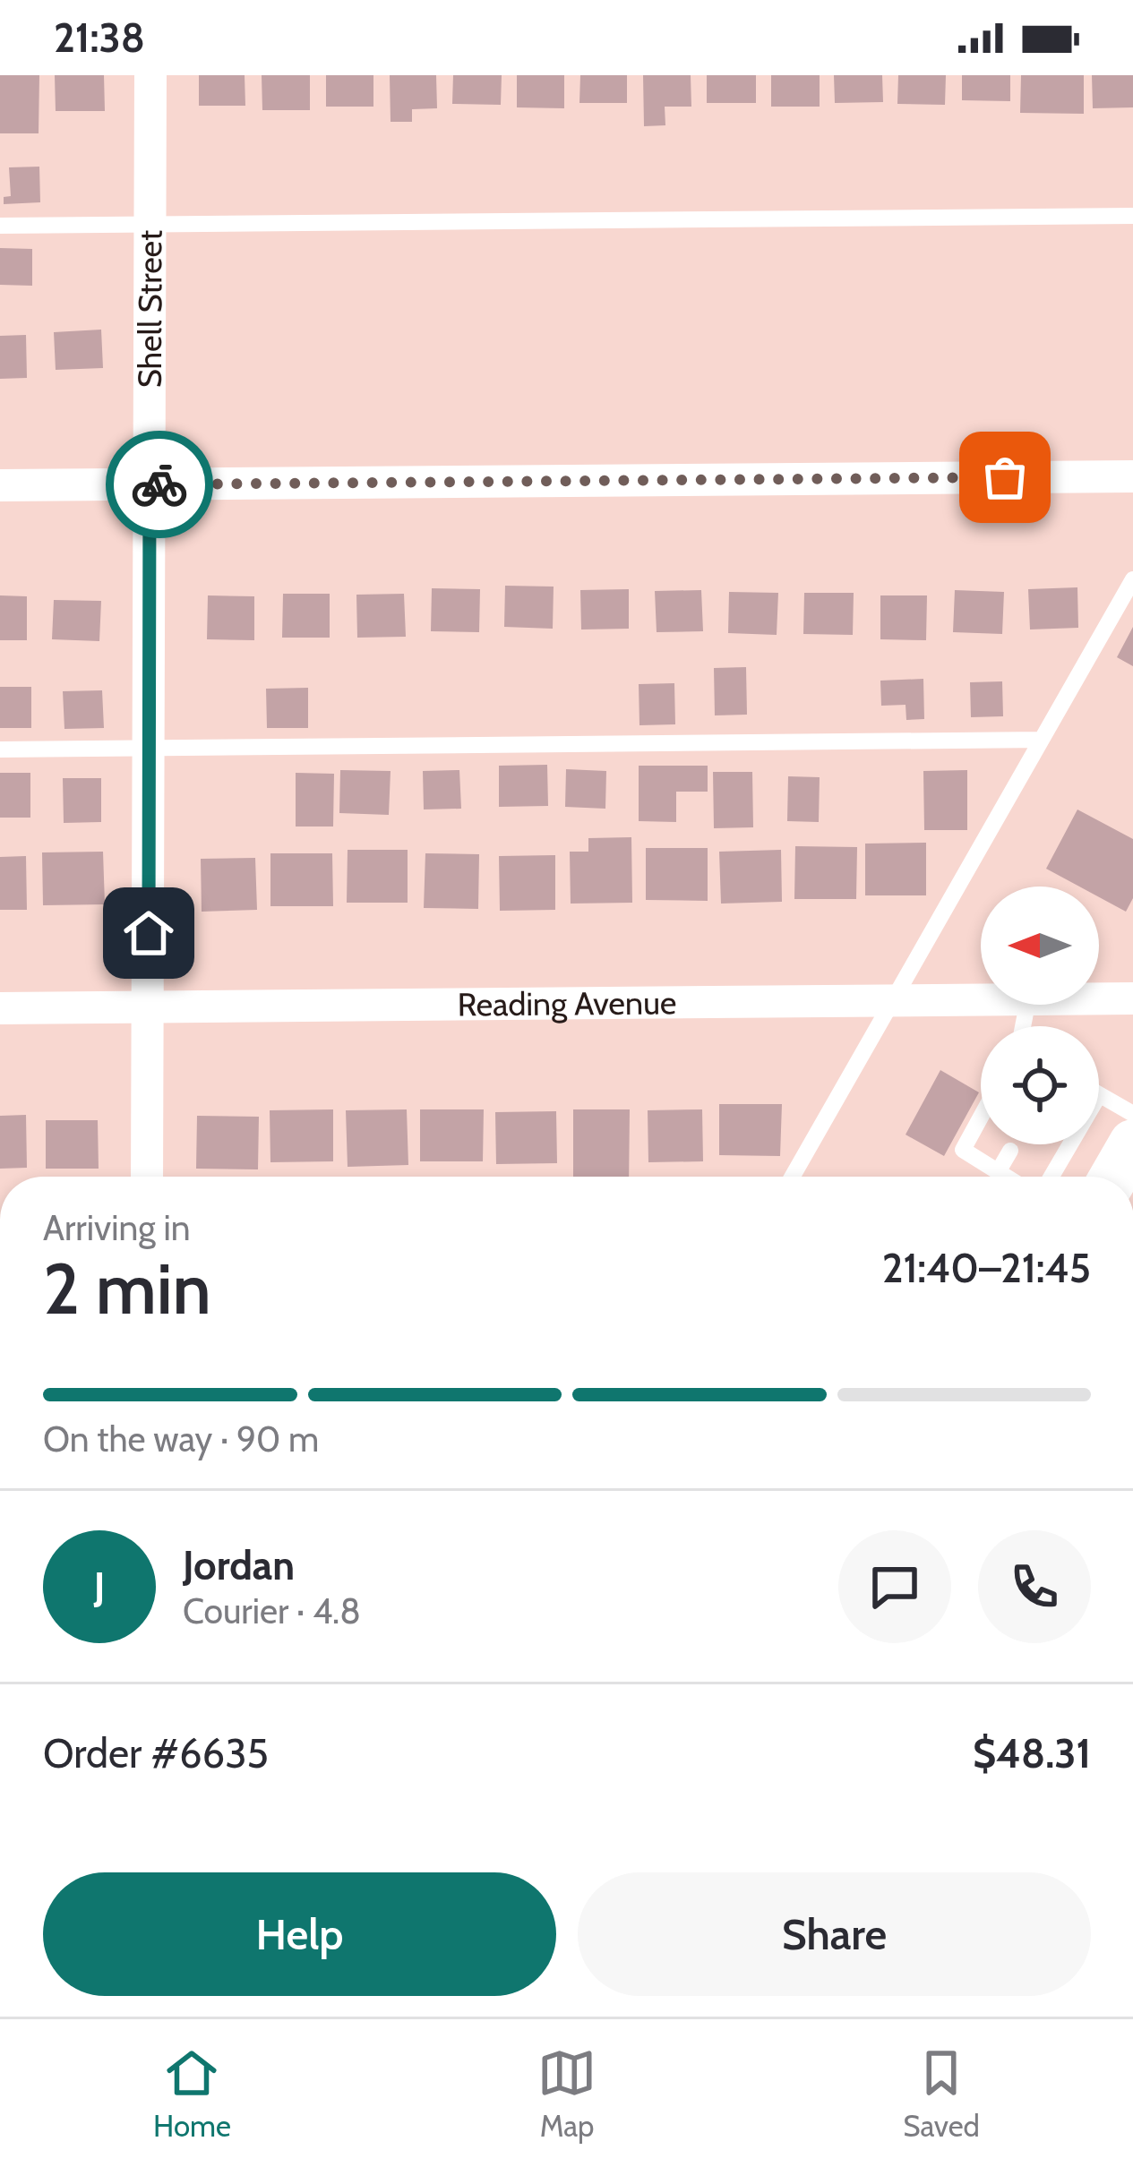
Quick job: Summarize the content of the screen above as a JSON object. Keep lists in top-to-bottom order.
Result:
{
  "streets": {
    "street": ["Shell Street", "Reading Avenue"]
  },
  "crossings": [
    ["Shell Street", "Reading Avenue"]
  ],
  "north": "left",
  "page": {
    "status": "21:38",
    "heading": ["2 min", "Arriving in", "21:40–21:45"],
    "panel": [
      "Jordan",
      "Courier · 4.8",
      "Order #6635",
      "$48.31"
    ],
    "bar": "On the way · 90 m",
    "round": "J",
    "buttons": ["Help", "Share"],
    "tabs": ["Home", "Map", "Saved"]
  }
}
